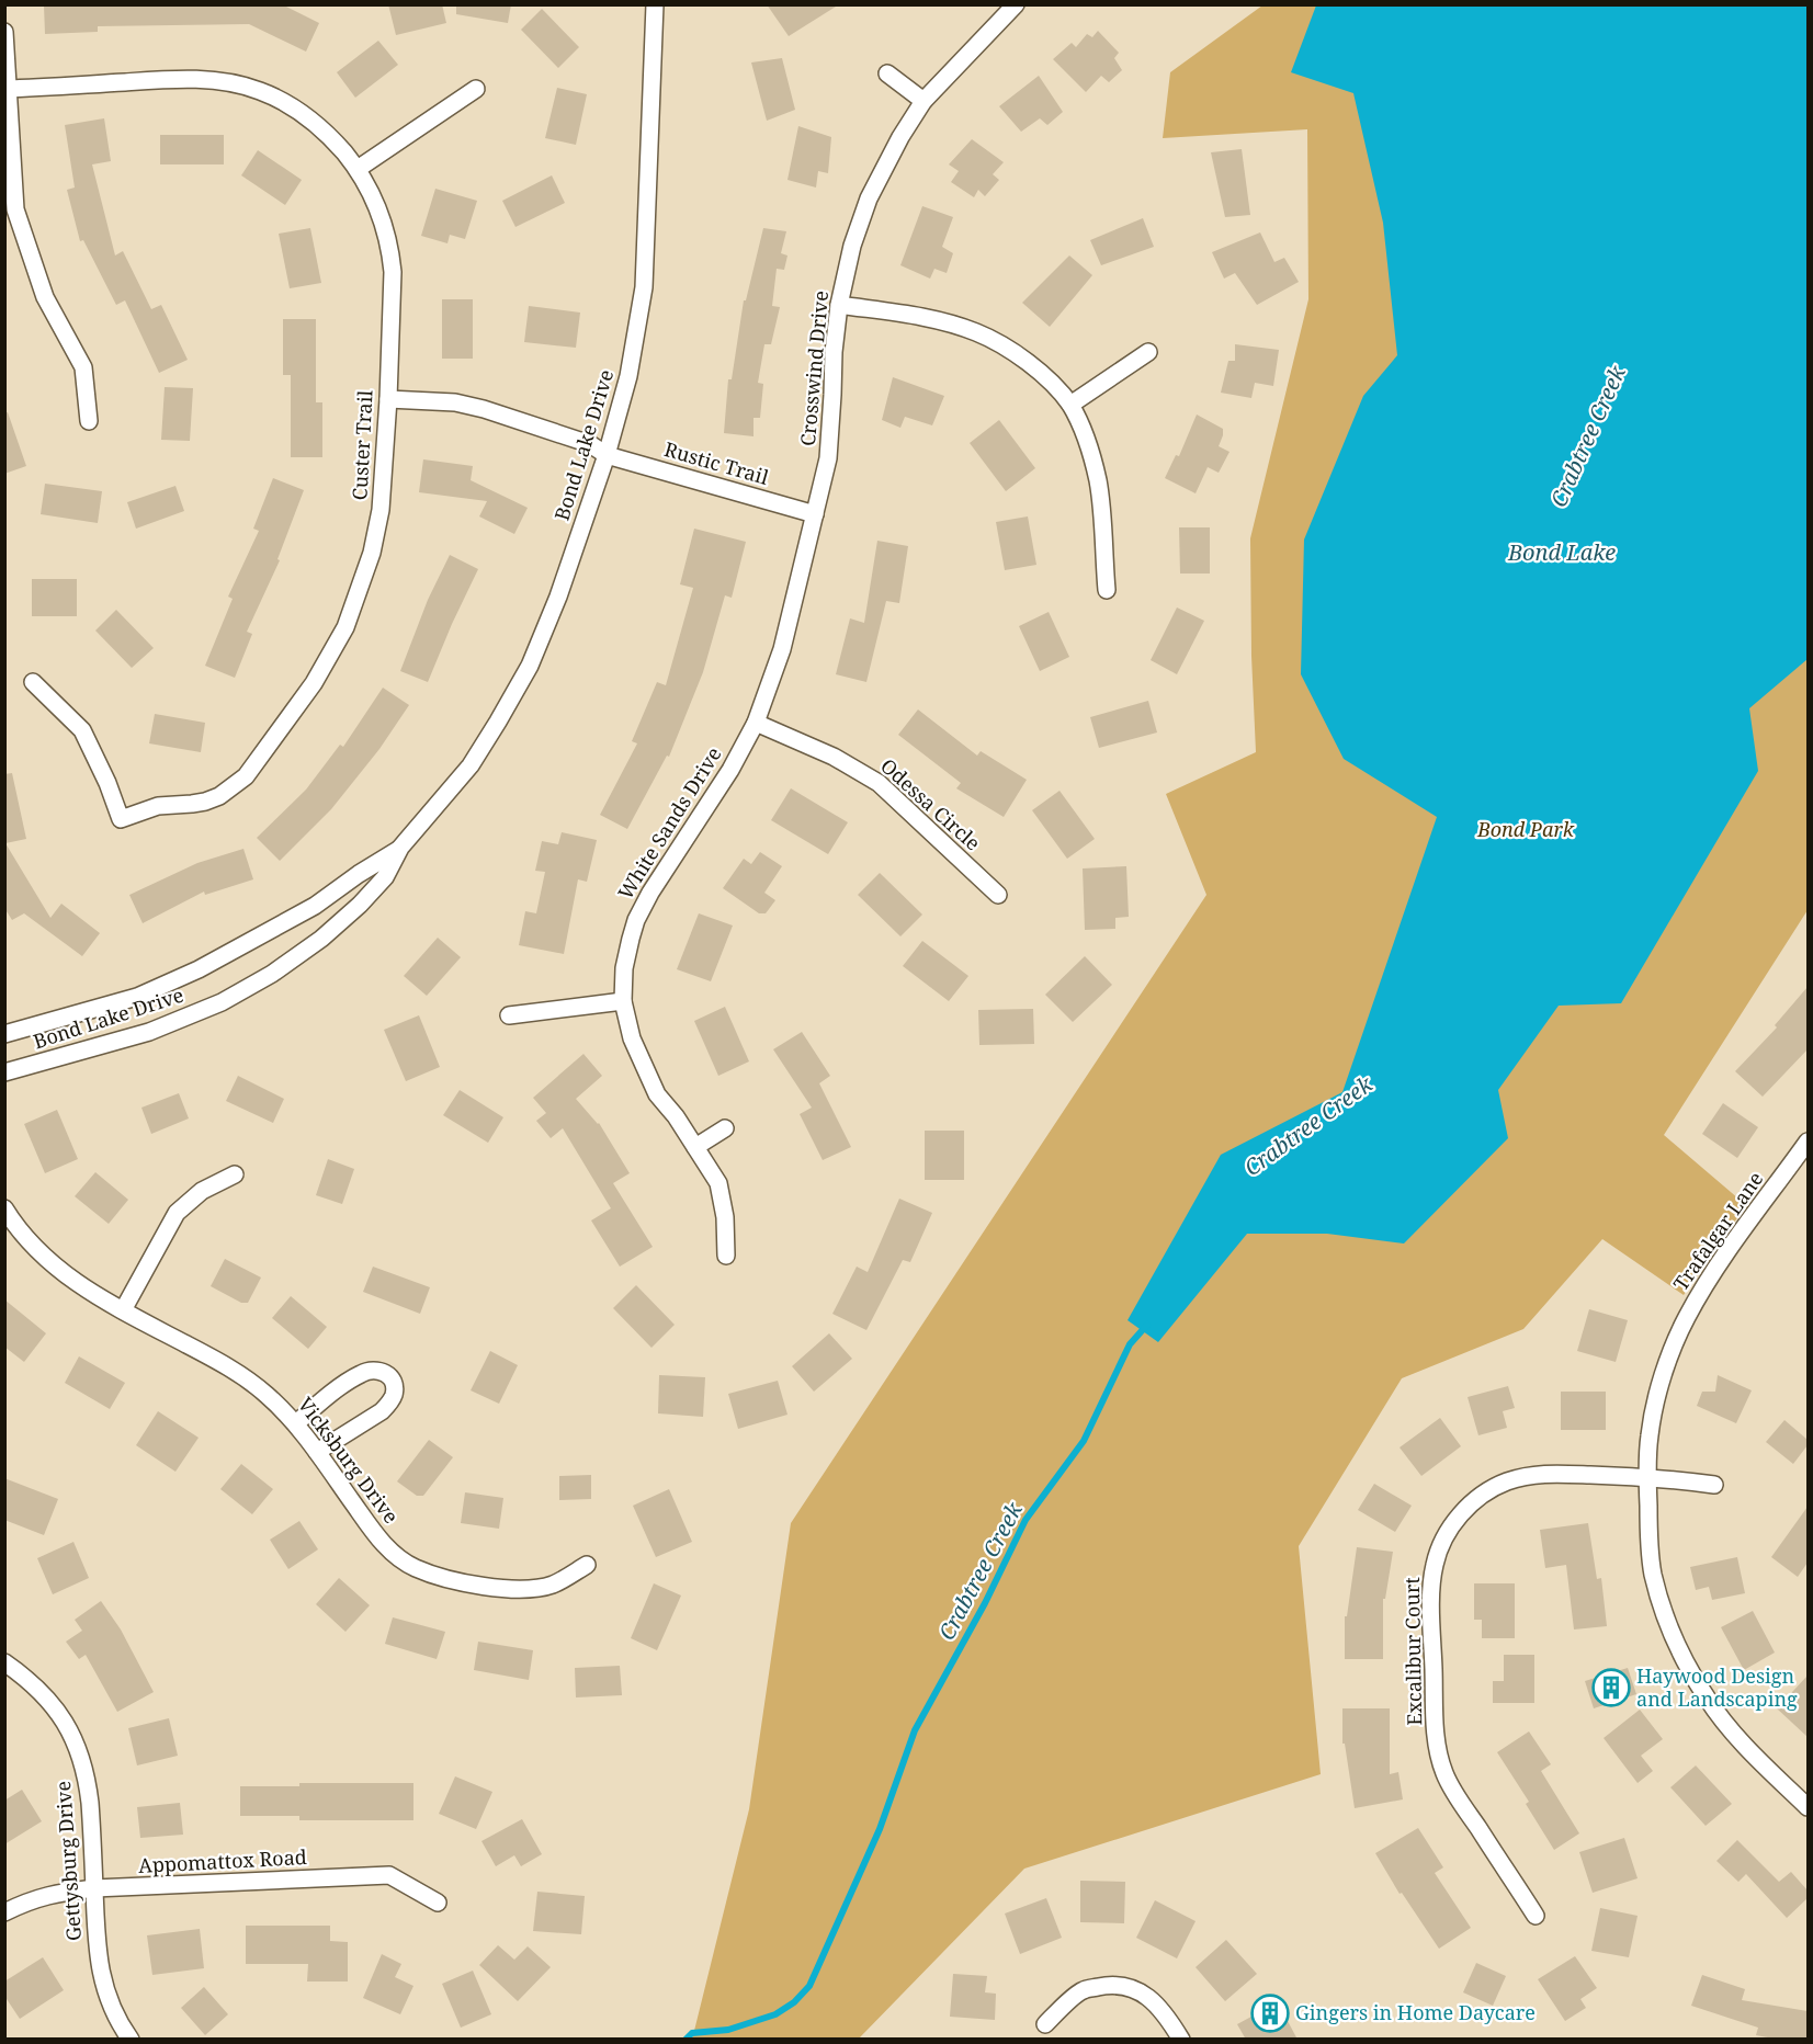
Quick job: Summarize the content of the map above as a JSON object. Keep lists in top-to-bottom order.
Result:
{
  "streets": {
    "street": [
      "Crosswind Drive",
      "Custer Trail",
      "Bond Lake Drive",
      "Rustic Trail",
      "Odessa Circle",
      "White Sands Drive",
      "Trafalgar Lane",
      "Vicksburg Drive",
      "Excalibur Court",
      "Gettysburg Drive",
      "Appomattox Road"
    ]
  },
  "crossings": [
    ["Crosswind Drive", "Rustic Trail"],
    ["Crosswind Drive", "White Sands Drive"],
    ["Custer Trail", "Rustic Trail"],
    ["Bond Lake Drive", "Rustic Trail"],
    ["Rustic Trail", "White Sands Drive"],
    ["Odessa Circle", "White Sands Drive"],
    ["Trafalgar Lane", "Excalibur Court"],
    ["Gettysburg Drive", "Appomattox Road"]
  ],
  "water": ["Crabtree Creek", "Bond Lake"],
  "parks": ["Bond Park"],
  "places": {
    "building": ["Haywood Design and Landscaping", "Gingers in Home Daycare"]
  }
}
